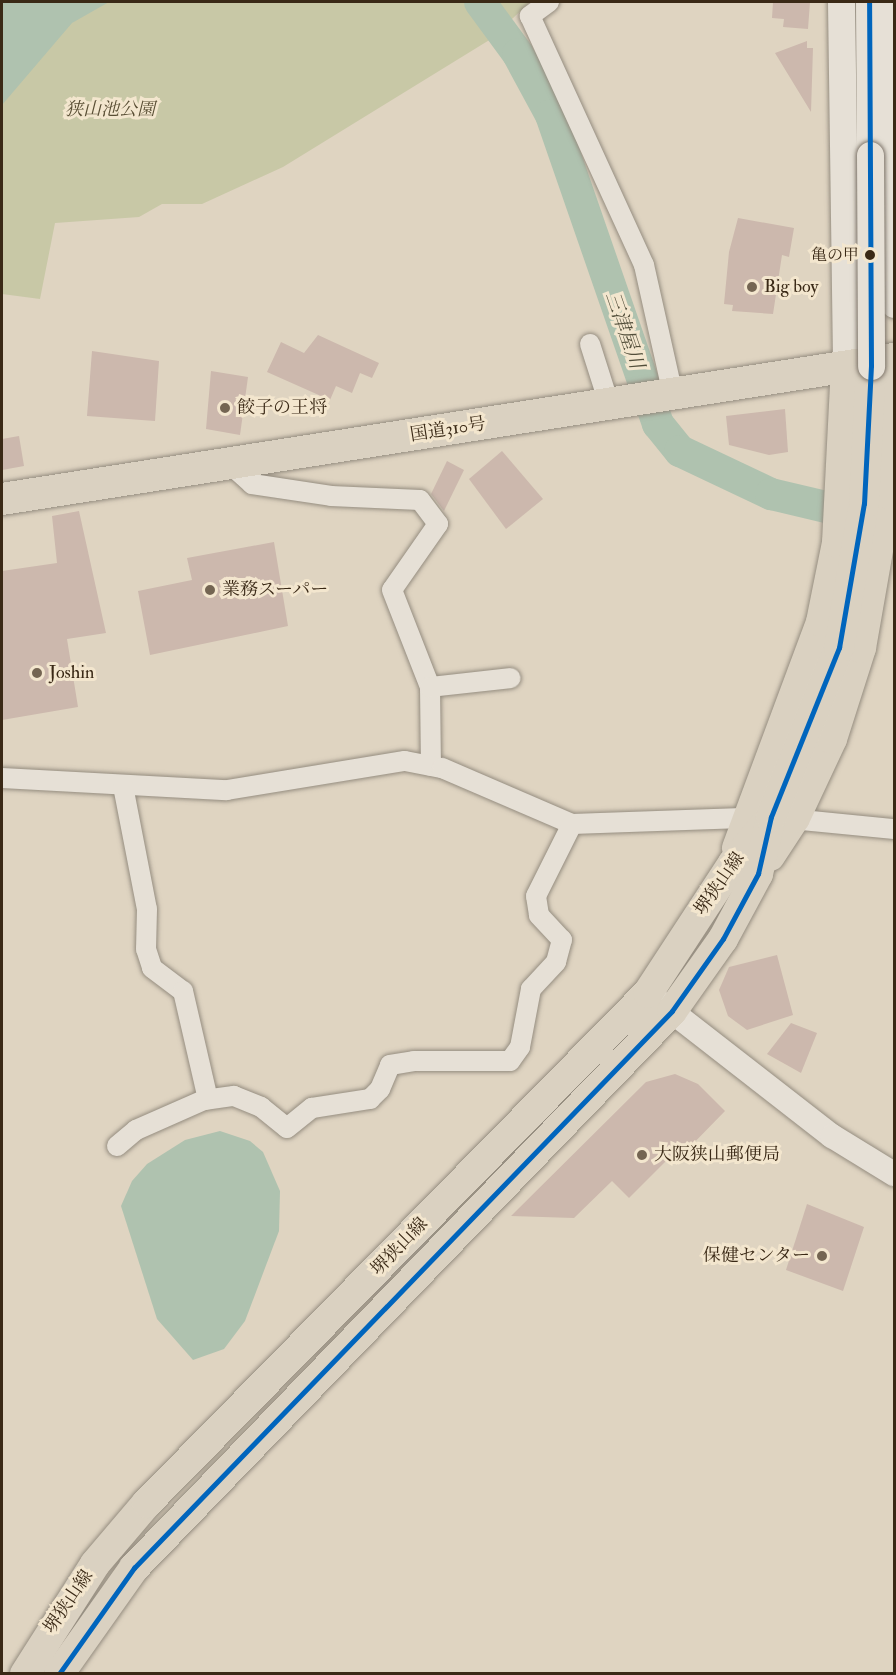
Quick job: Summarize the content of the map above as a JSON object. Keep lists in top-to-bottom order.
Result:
{
  "streets": {
    "highway": ["国道310号"],
    "main road": ["堺狭山線"]
  },
  "crossings": [
    ["国道310号", "堺狭山線"]
  ],
  "water": ["三津屋川"],
  "parks": ["狭山池公園"],
  "places": [
    "亀の甲",
    "Big boy",
    "餃子の王将",
    "業務スーパー",
    "Joshin",
    "大阪狭山郵便局",
    "保健センター"
  ]
}
